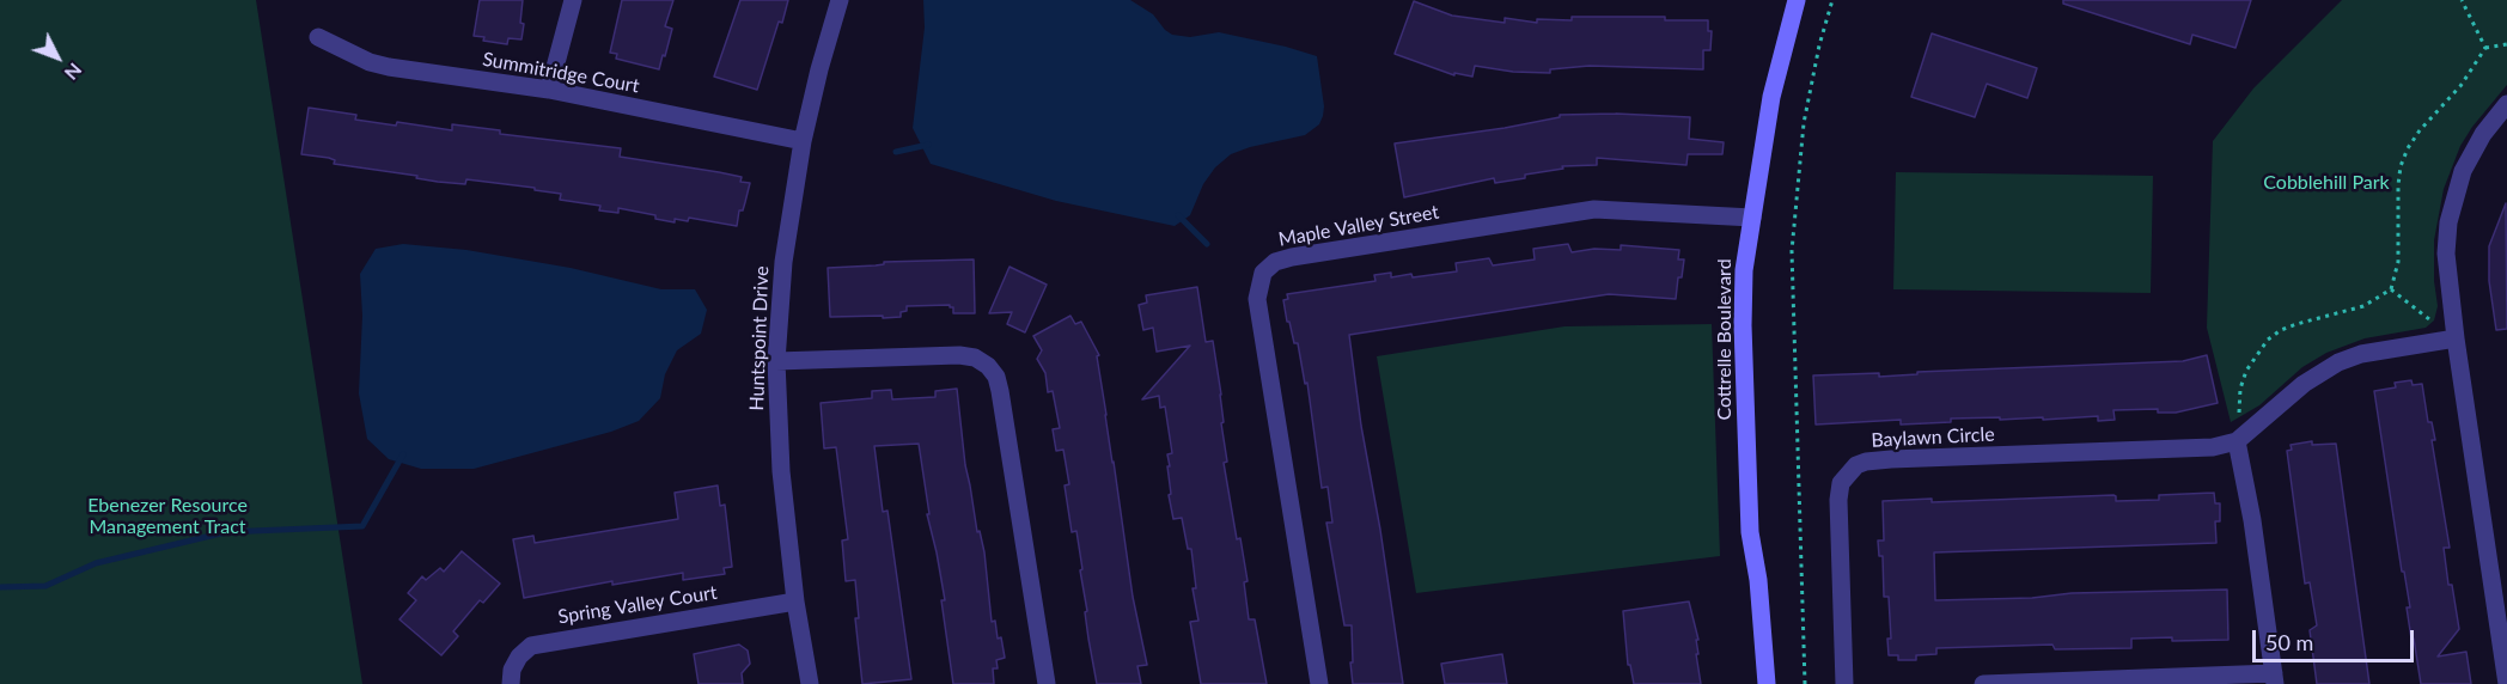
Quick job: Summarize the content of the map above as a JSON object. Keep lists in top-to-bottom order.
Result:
{
  "streets": {
    "main road": ["Cottrelle Boulevard"],
    "street": [
      "Summitridge Court",
      "Maple Valley Street",
      "Huntspoint Drive",
      "Baylawn Circle",
      "Spring Valley Court"
    ]
  },
  "crossings": [
    ["Summitridge Court", "Huntspoint Drive"],
    ["Maple Valley Street", "Cottrelle Boulevard"],
    ["Huntspoint Drive", "Spring Valley Court"]
  ],
  "parks": ["Cobblehill Park", "Ebenezer Resource Management Tract"],
  "scale_bar": "50 m",
  "north": "bottom right"
}
